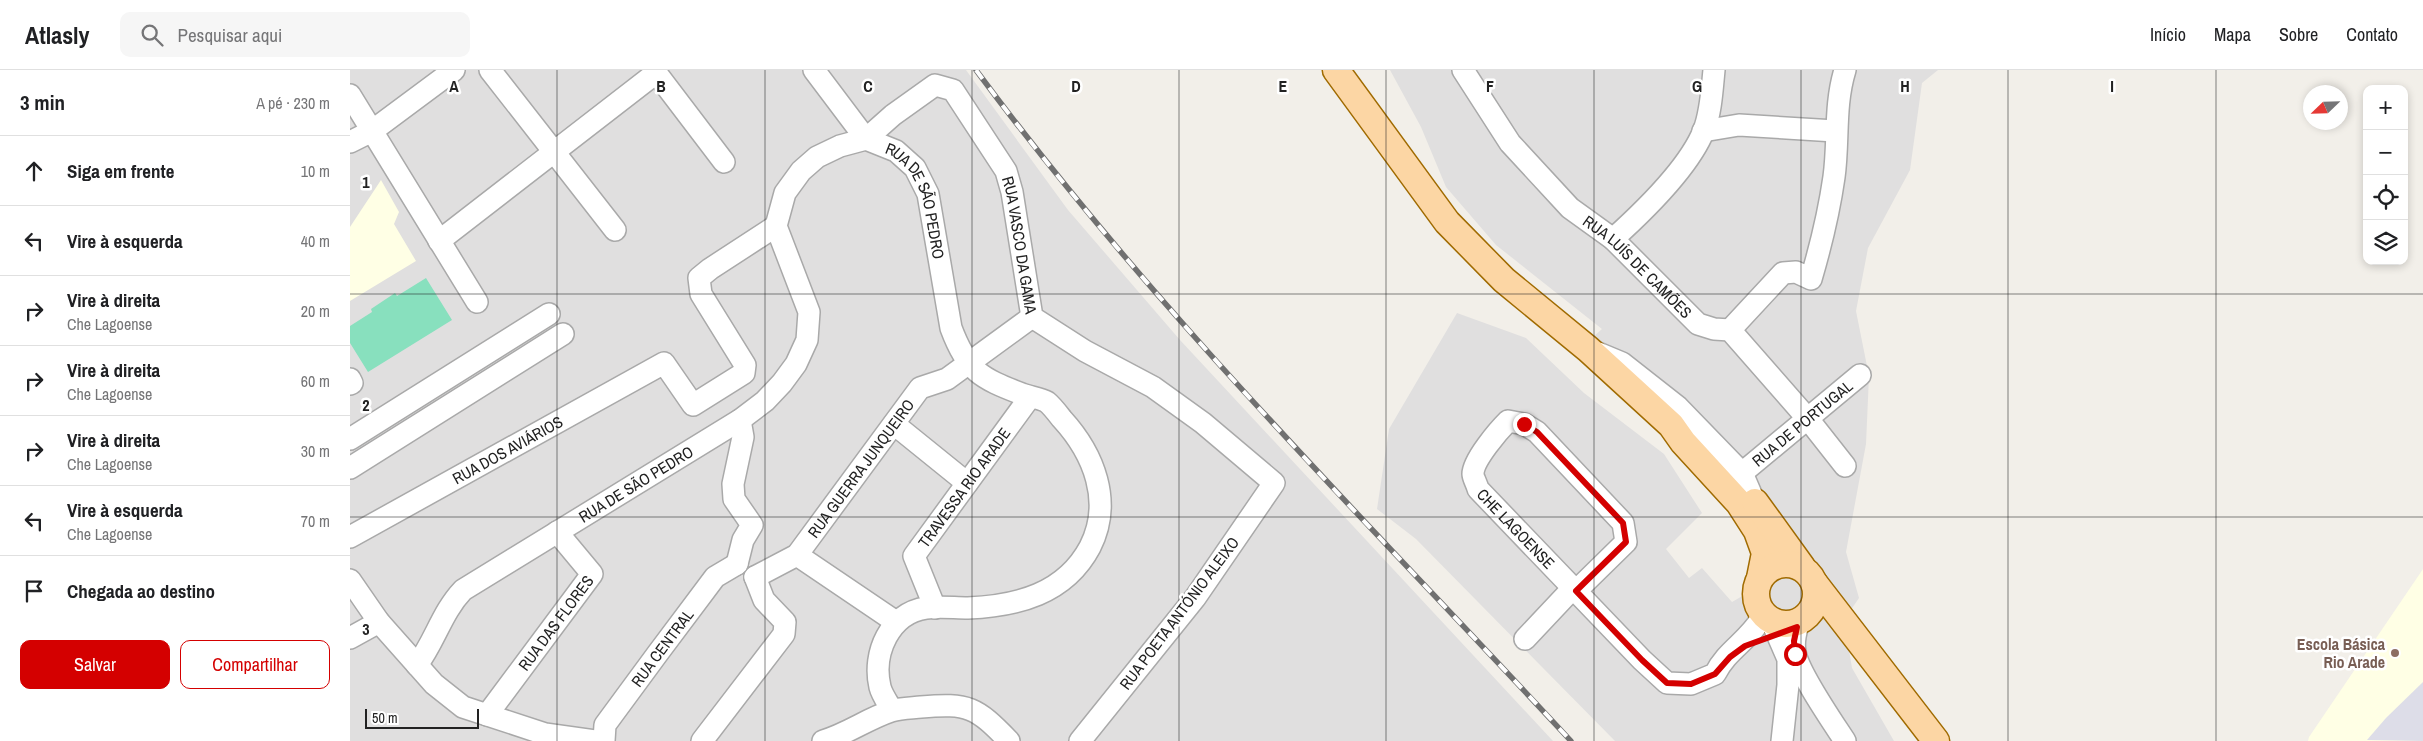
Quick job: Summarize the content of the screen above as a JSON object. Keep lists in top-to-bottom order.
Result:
{
  "streets": {
    "street": [
      "RUA DE SÃO PEDRO",
      "RUA VASCO DA GAMA",
      "RUA LUÍS DE CAMÕES",
      "RUA DE PORTUGAL",
      "RUA DOS AVIÁRIOS",
      "RUA GUERRA JUNQUEIRO",
      "TRAVESSA RIO ARADE",
      "CHE LAGOENSE",
      "RUA POETA ANTÓNIO ALEIXO",
      "RUA DAS FLORES",
      "RUA CENTRAL"
    ]
  },
  "crossings": [
    ["RUA DE SÃO PEDRO", "RUA VASCO DA GAMA"],
    ["RUA DE SÃO PEDRO", "RUA DOS AVIÁRIOS"],
    ["RUA DE SÃO PEDRO", "RUA GUERRA JUNQUEIRO"],
    ["RUA DE SÃO PEDRO", "TRAVESSA RIO ARADE"],
    ["RUA DE SÃO PEDRO", "RUA DAS FLORES"],
    ["RUA VASCO DA GAMA", "RUA GUERRA JUNQUEIRO"],
    ["RUA VASCO DA GAMA", "RUA POETA ANTÓNIO ALEIXO"]
  ],
  "places": ["Escola Básica Rio Arade"],
  "scale_bar": "50 m",
  "north": "bottom left",
  "page": {
    "header": "Atlasly",
    "search": "Pesquisar aqui",
    "nav": [
      "Início",
      "Mapa",
      "Sobre",
      "Contato"
    ],
    "heading": ["3 min", "A pé · 230 m"],
    "map_buttons": ["+", "−"],
    "list": [
      ["Siga em frente", "10 m"],
      ["Vire à esquerda", "40 m"],
      ["Vire à direita", "Che Lagoense", "20 m"],
      ["Vire à direita", "Che Lagoense", "60 m"],
      ["Vire à direita", "Che Lagoense", "30 m"],
      ["Vire à esquerda", "Che Lagoense", "70 m"],
      "Chegada ao destino"
    ],
    "buttons": ["Salvar", "Compartilhar"],
    "scale": "50 m"
  },
  "grid": {
    "columns": [
      "A",
      "B",
      "C",
      "D",
      "E",
      "F",
      "G",
      "H",
      "I"
    ],
    "rows": ["1", "2", "3"]
  }
}
